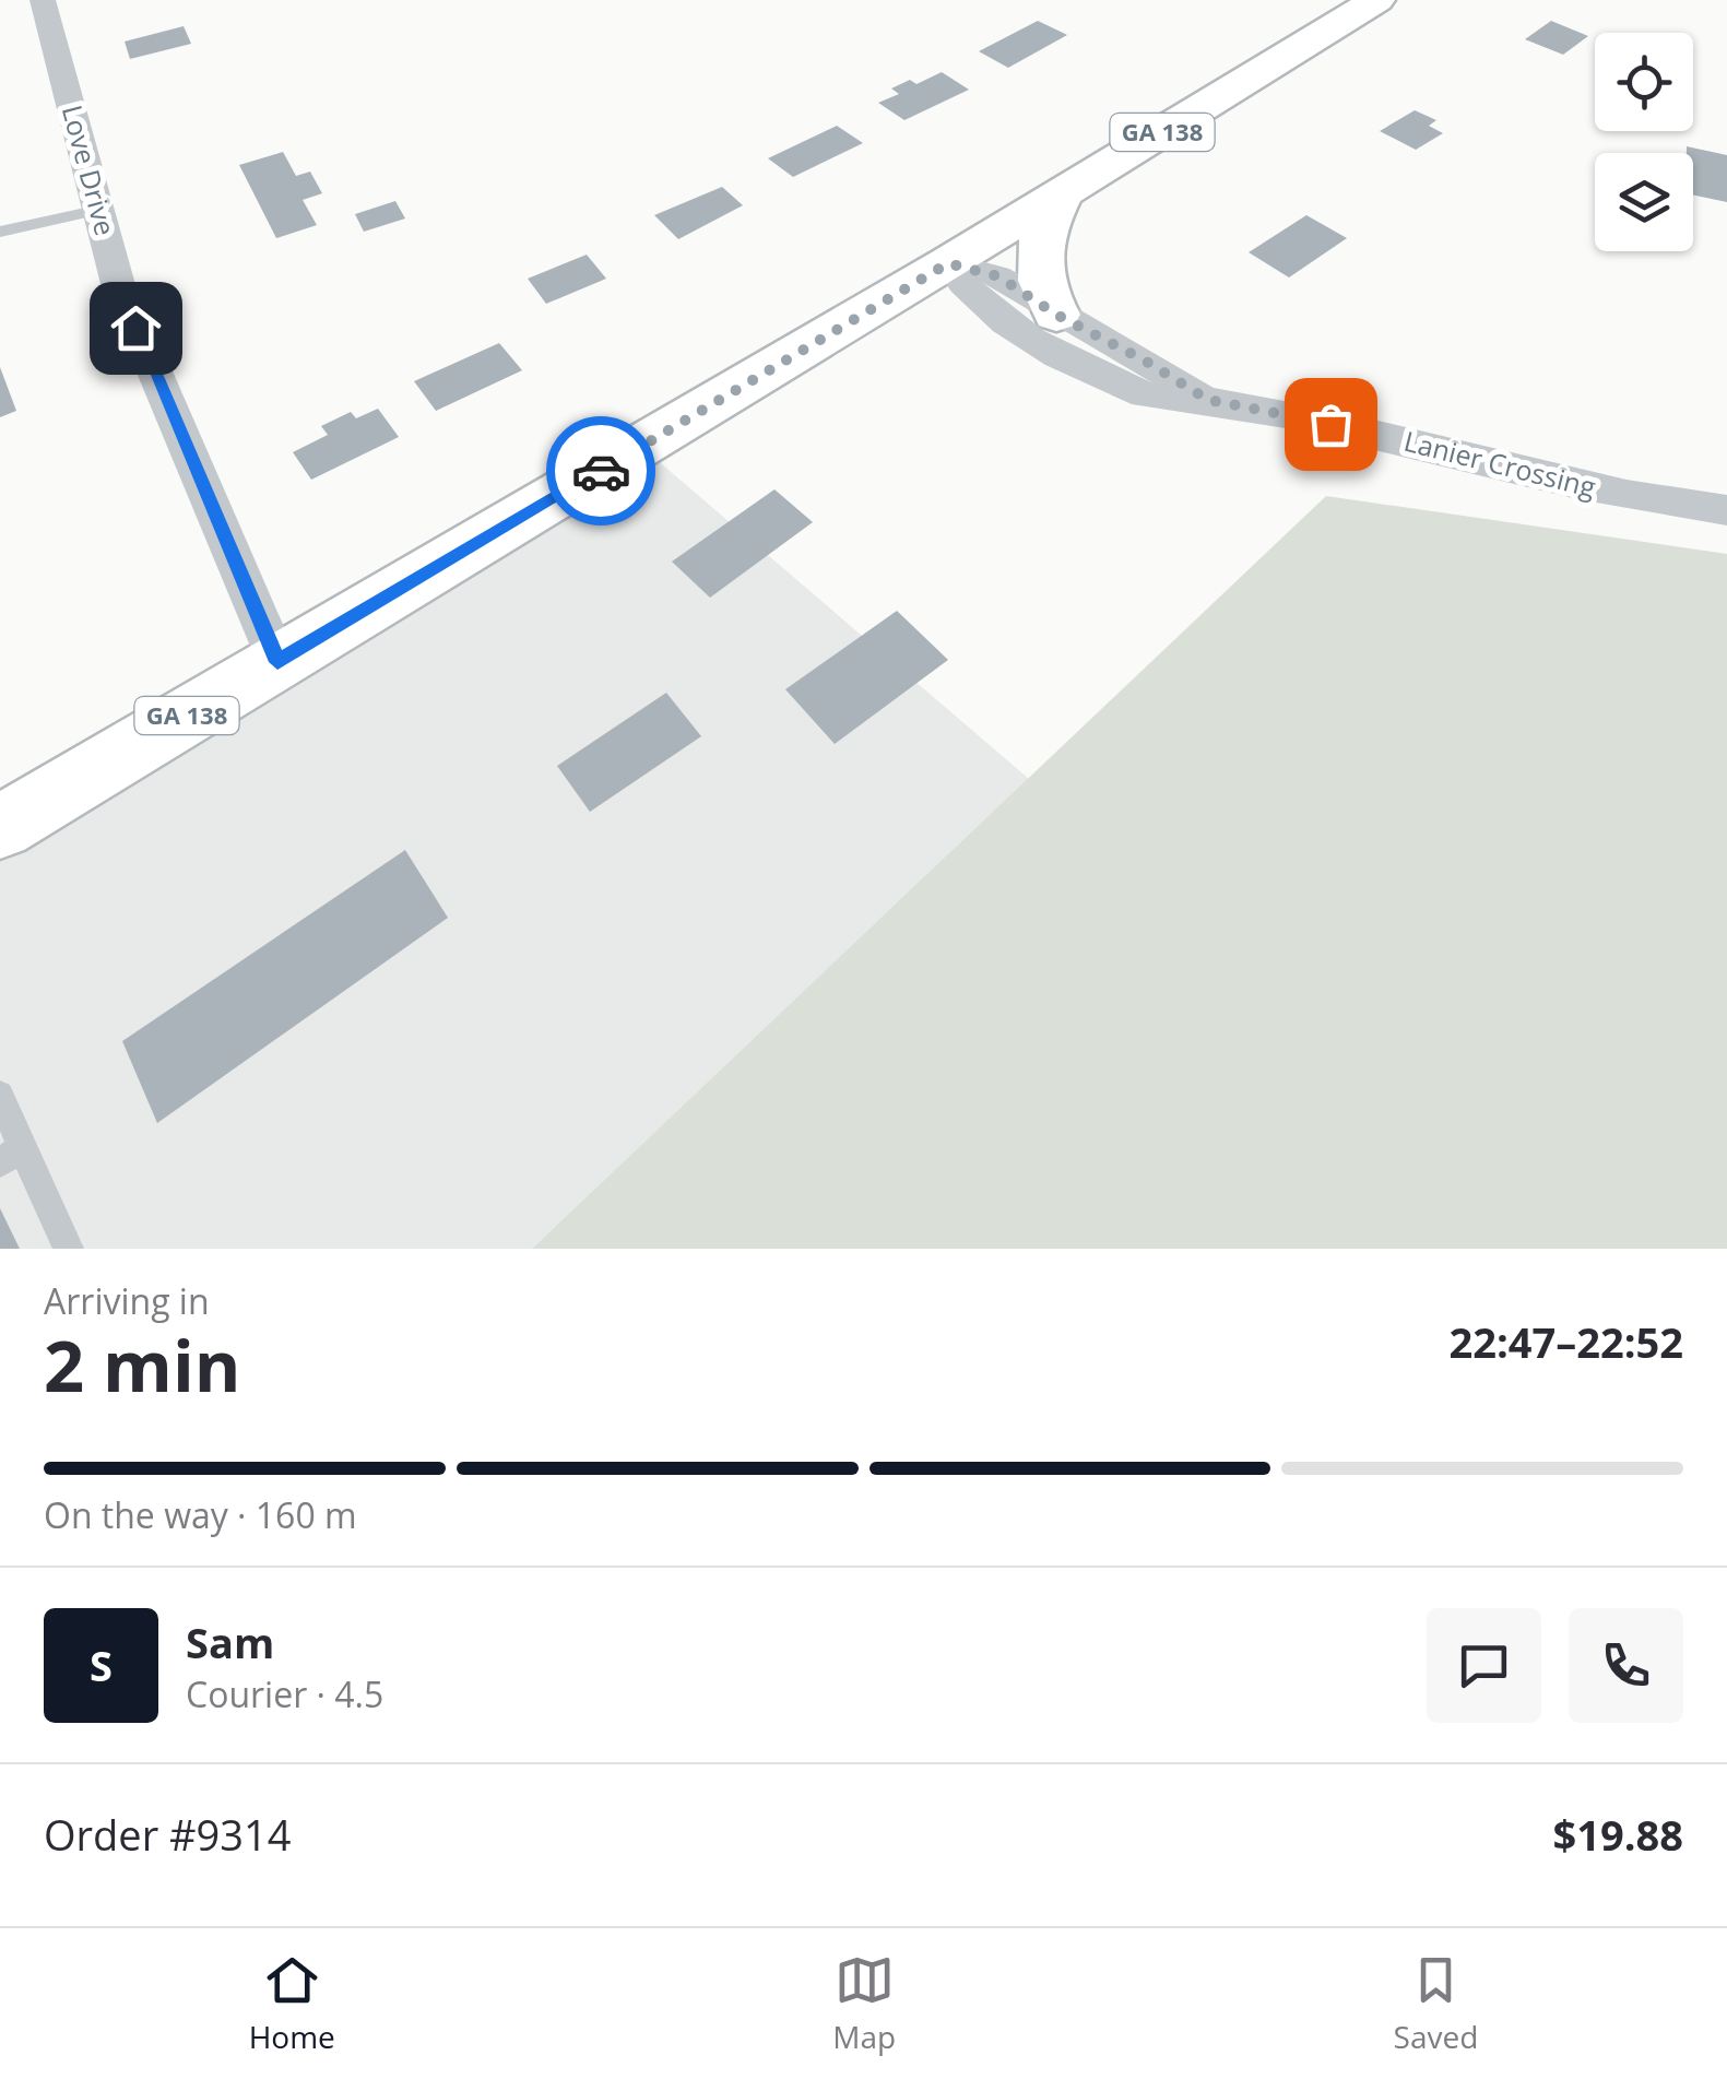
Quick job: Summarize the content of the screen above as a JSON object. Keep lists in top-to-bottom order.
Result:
{
  "streets": {
    "highway": ["GA 138"],
    "street": ["Love Drive", "Lanier Crossing"]
  },
  "crossings": [
    ["GA 138", "Love Drive"],
    ["GA 138", "Lanier Crossing"]
  ],
  "page": {
    "heading": ["2 min", "Arriving in", "22:47–22:52"],
    "panel": [
      "Sam",
      "Courier · 4.5",
      "Order #9314",
      "$19.88"
    ],
    "bar": "On the way · 160 m",
    "round": "S",
    "tabs": ["Home", "Map", "Saved"]
  }
}
